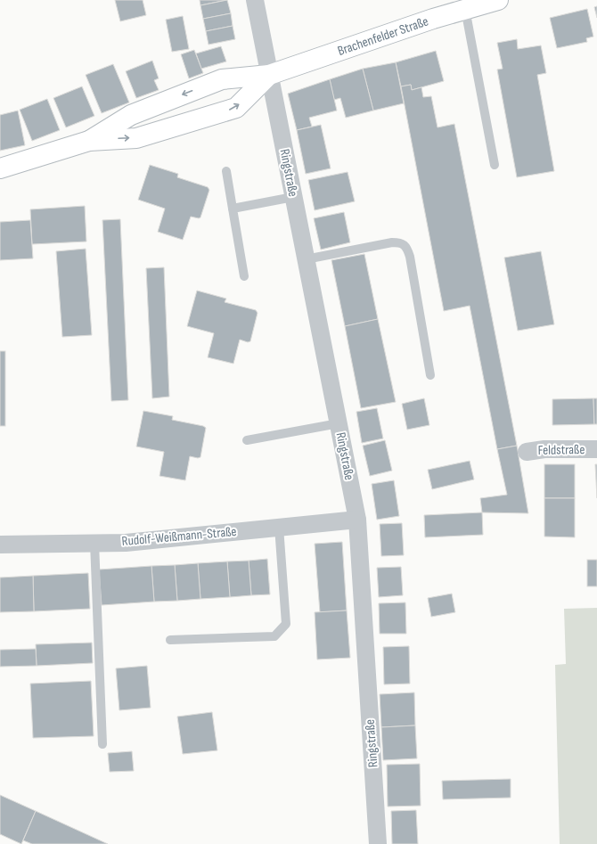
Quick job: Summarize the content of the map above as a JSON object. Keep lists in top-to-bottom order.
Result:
{
  "streets": {
    "street": [
      "Brachenfelder Straße",
      "Ringstraße",
      "Feldstraße",
      "Rudolf-Weißmann-Straße"
    ]
  },
  "crossings": [
    ["Brachenfelder Straße", "Ringstraße"],
    ["Ringstraße", "Rudolf-Weißmann-Straße"]
  ]
}
